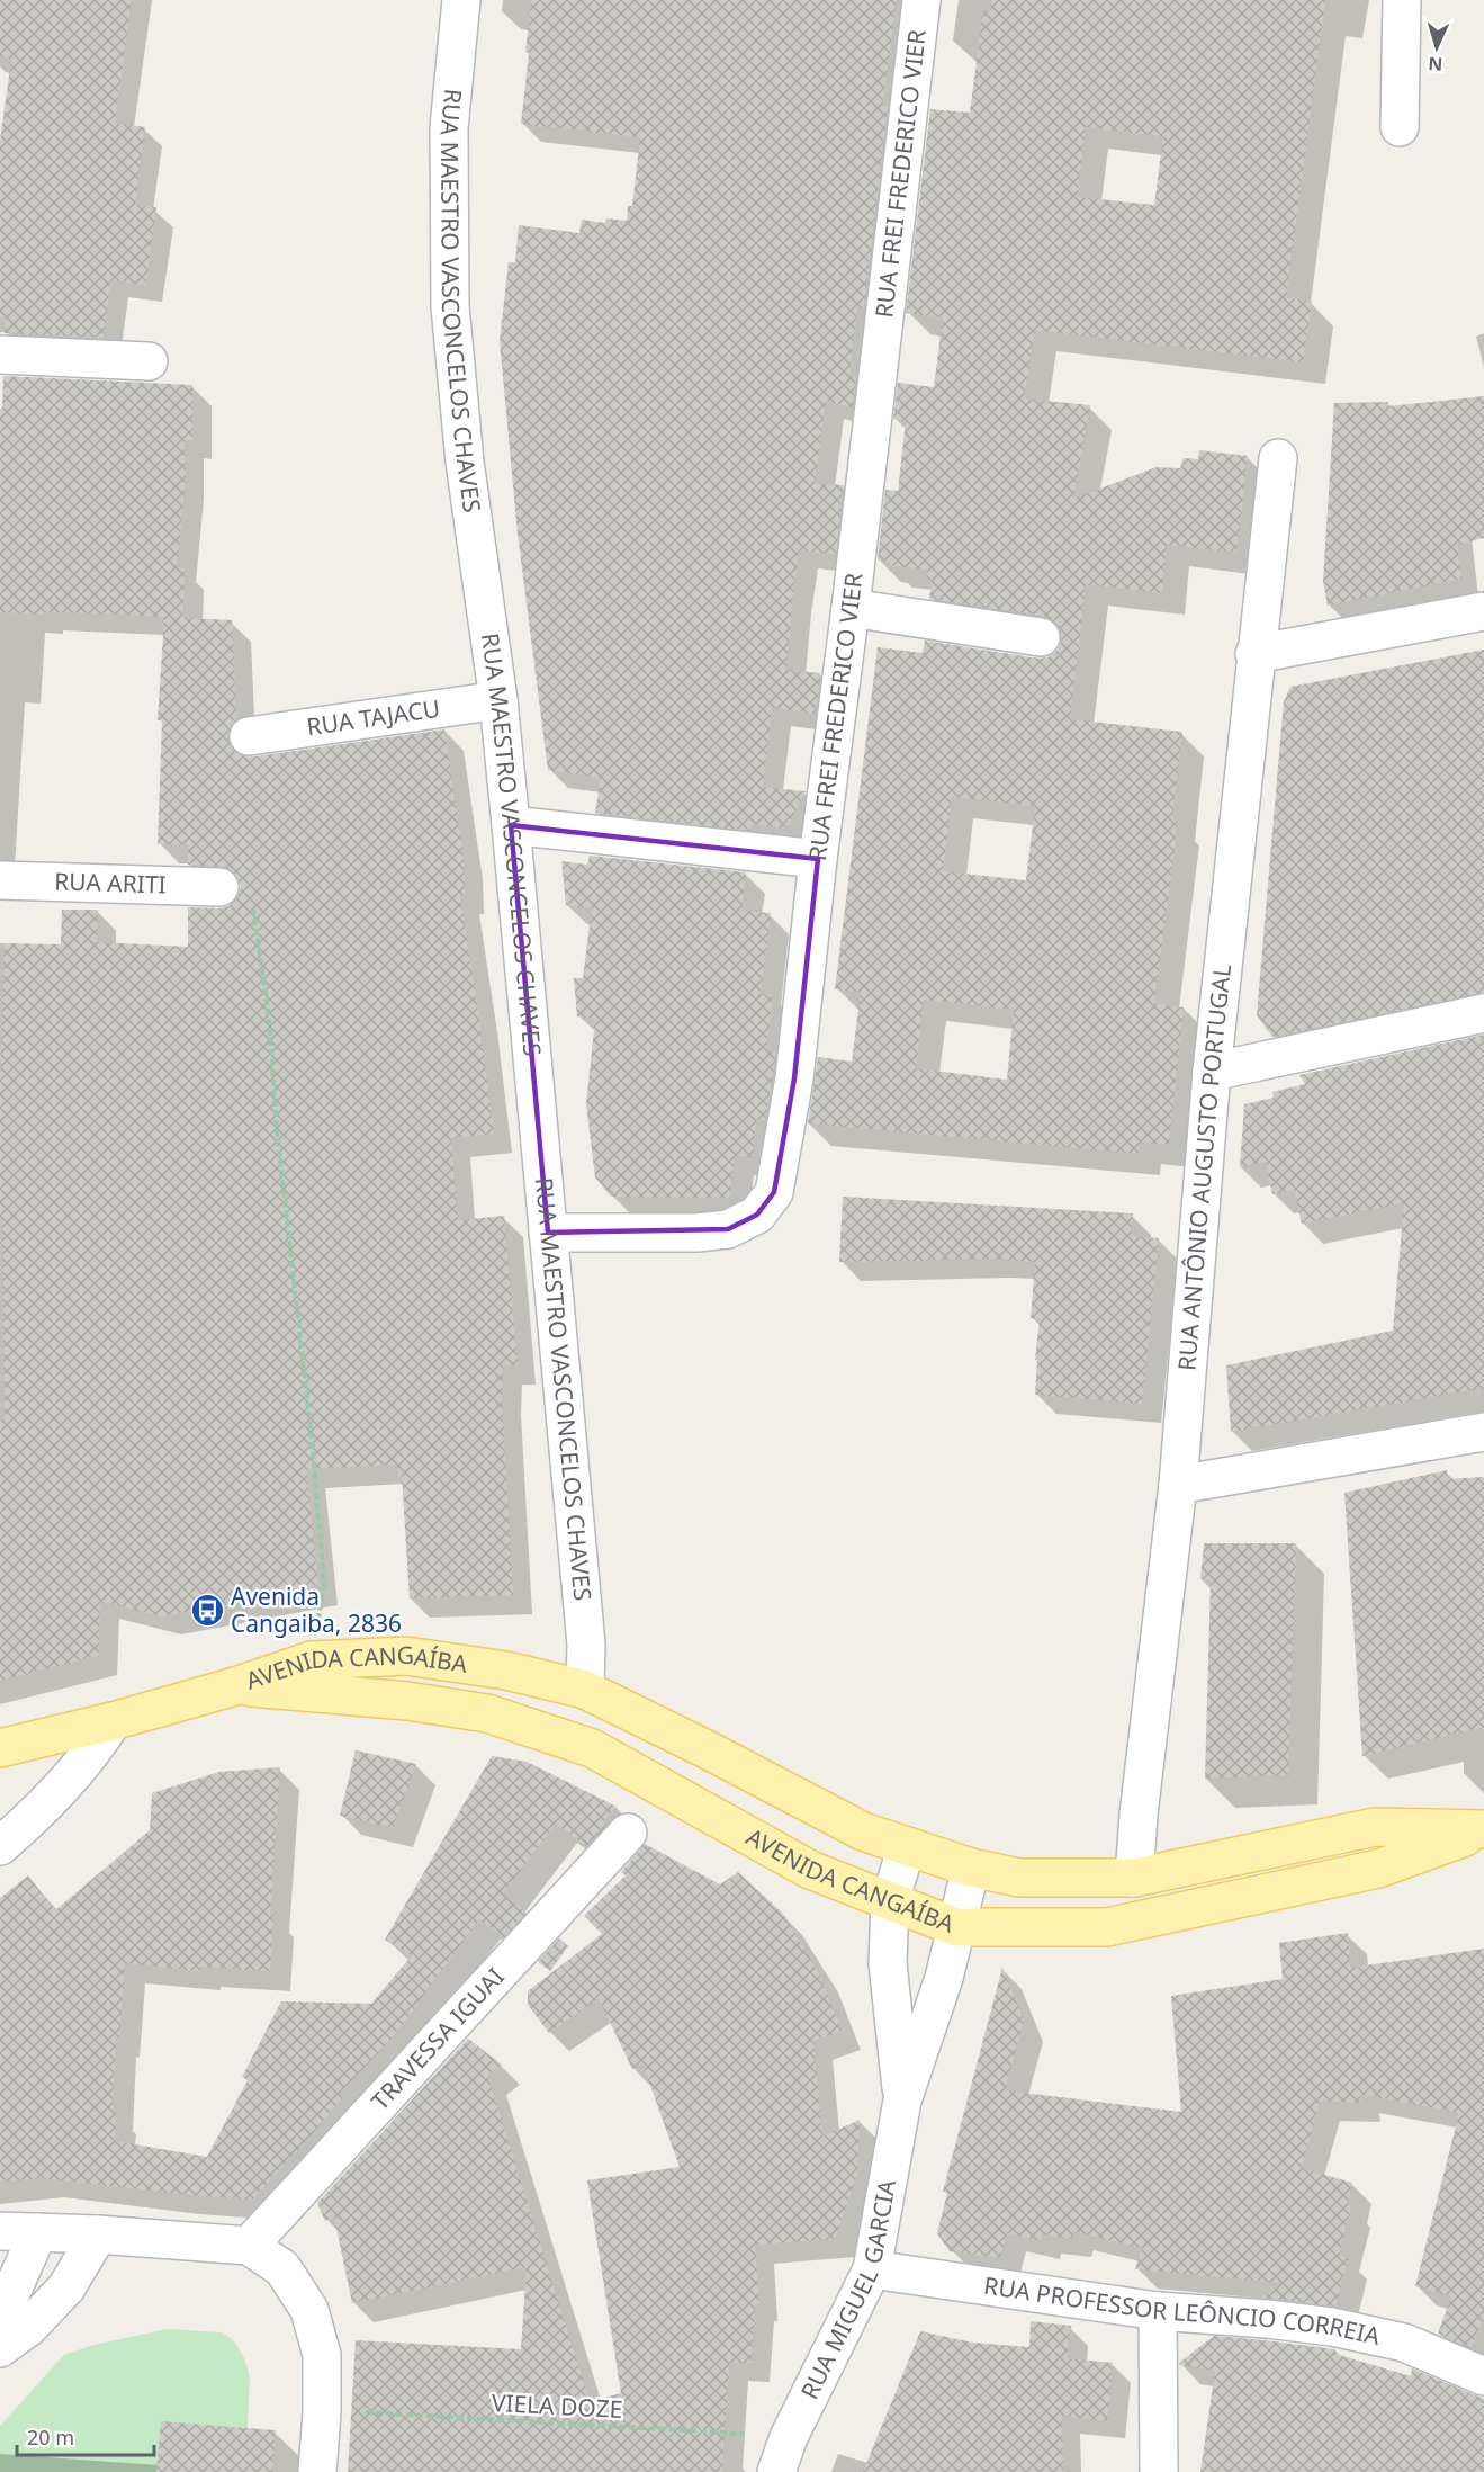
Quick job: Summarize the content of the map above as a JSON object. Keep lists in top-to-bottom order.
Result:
{
  "streets": {
    "main road": ["AVENIDA CANGAÍBA"],
    "street": [
      "RUA FREI FREDERICO VIER",
      "RUA MAESTRO VASCONCELOS CHAVES",
      "RUA TAJACU",
      "RUA ARITI",
      "RUA ANTÔNIO AUGUSTO PORTUGAL",
      "TRAVESSA IGUAI",
      "RUA MIGUEL GARCIA",
      "RUA PROFESSOR LEÔNCIO CORREIA"
    ],
    "path": ["VIELA DOZE"]
  },
  "crossings": [
    ["RUA FREI FREDERICO VIER", "RUA MAESTRO VASCONCELOS CHAVES"],
    ["RUA MAESTRO VASCONCELOS CHAVES", "RUA TAJACU"],
    ["RUA MAESTRO VASCONCELOS CHAVES", "AVENIDA CANGAÍBA"],
    ["RUA ANTÔNIO AUGUSTO PORTUGAL", "AVENIDA CANGAÍBA"],
    ["AVENIDA CANGAÍBA", "RUA MIGUEL GARCIA"],
    ["RUA MIGUEL GARCIA", "RUA PROFESSOR LEÔNCIO CORREIA"],
    ["RUA MIGUEL GARCIA", "VIELA DOZE"]
  ],
  "places": {
    "bus stop": ["Avenida Cangaiba, 2836"]
  },
  "scale_bar": "20 m",
  "north": "bottom"
}
